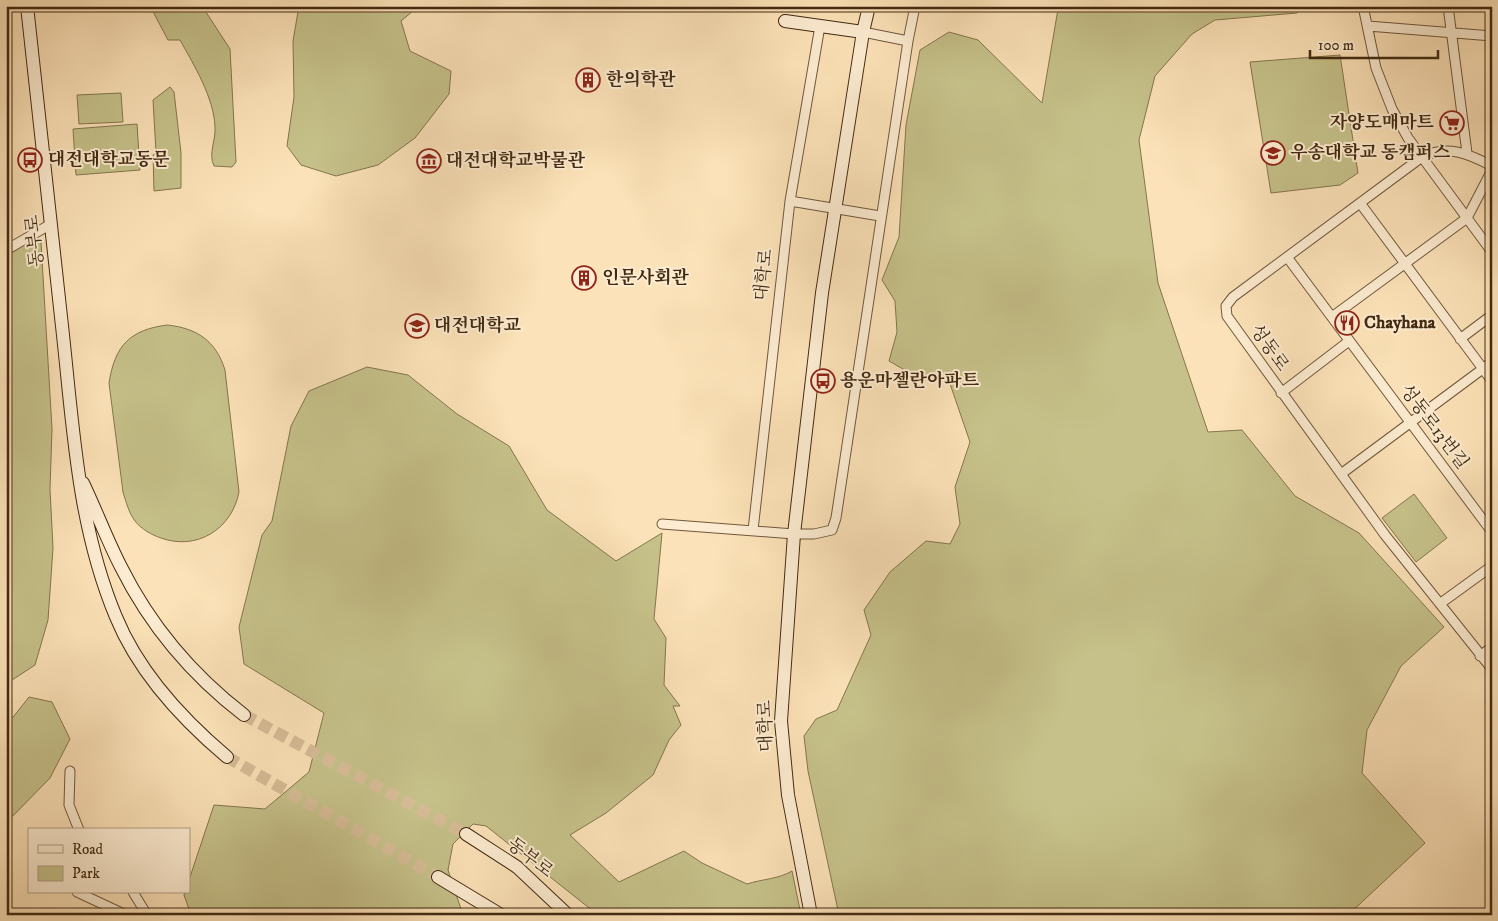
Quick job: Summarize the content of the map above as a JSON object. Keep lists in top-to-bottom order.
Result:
{
  "streets": {
    "main road": ["동부로", "대학로"],
    "street": ["성동로", "성동로13번길"]
  },
  "crossings": [
    ["성동로", "성동로13번길"]
  ],
  "places": {
    "building": ["한의학관", "인문사회관"],
    "supermarket": ["자양도매마트"],
    "school or university": ["우송대학교 동캠퍼스", "대전대학교"],
    "bus stop": ["대전대학교동문", "용운마젤란아파트"],
    "museum": ["대전대학교박물관"],
    "restaurant": ["Chayhana"]
  },
  "legend": ["Road", "Park"],
  "scale_bar": "100 m"
}
